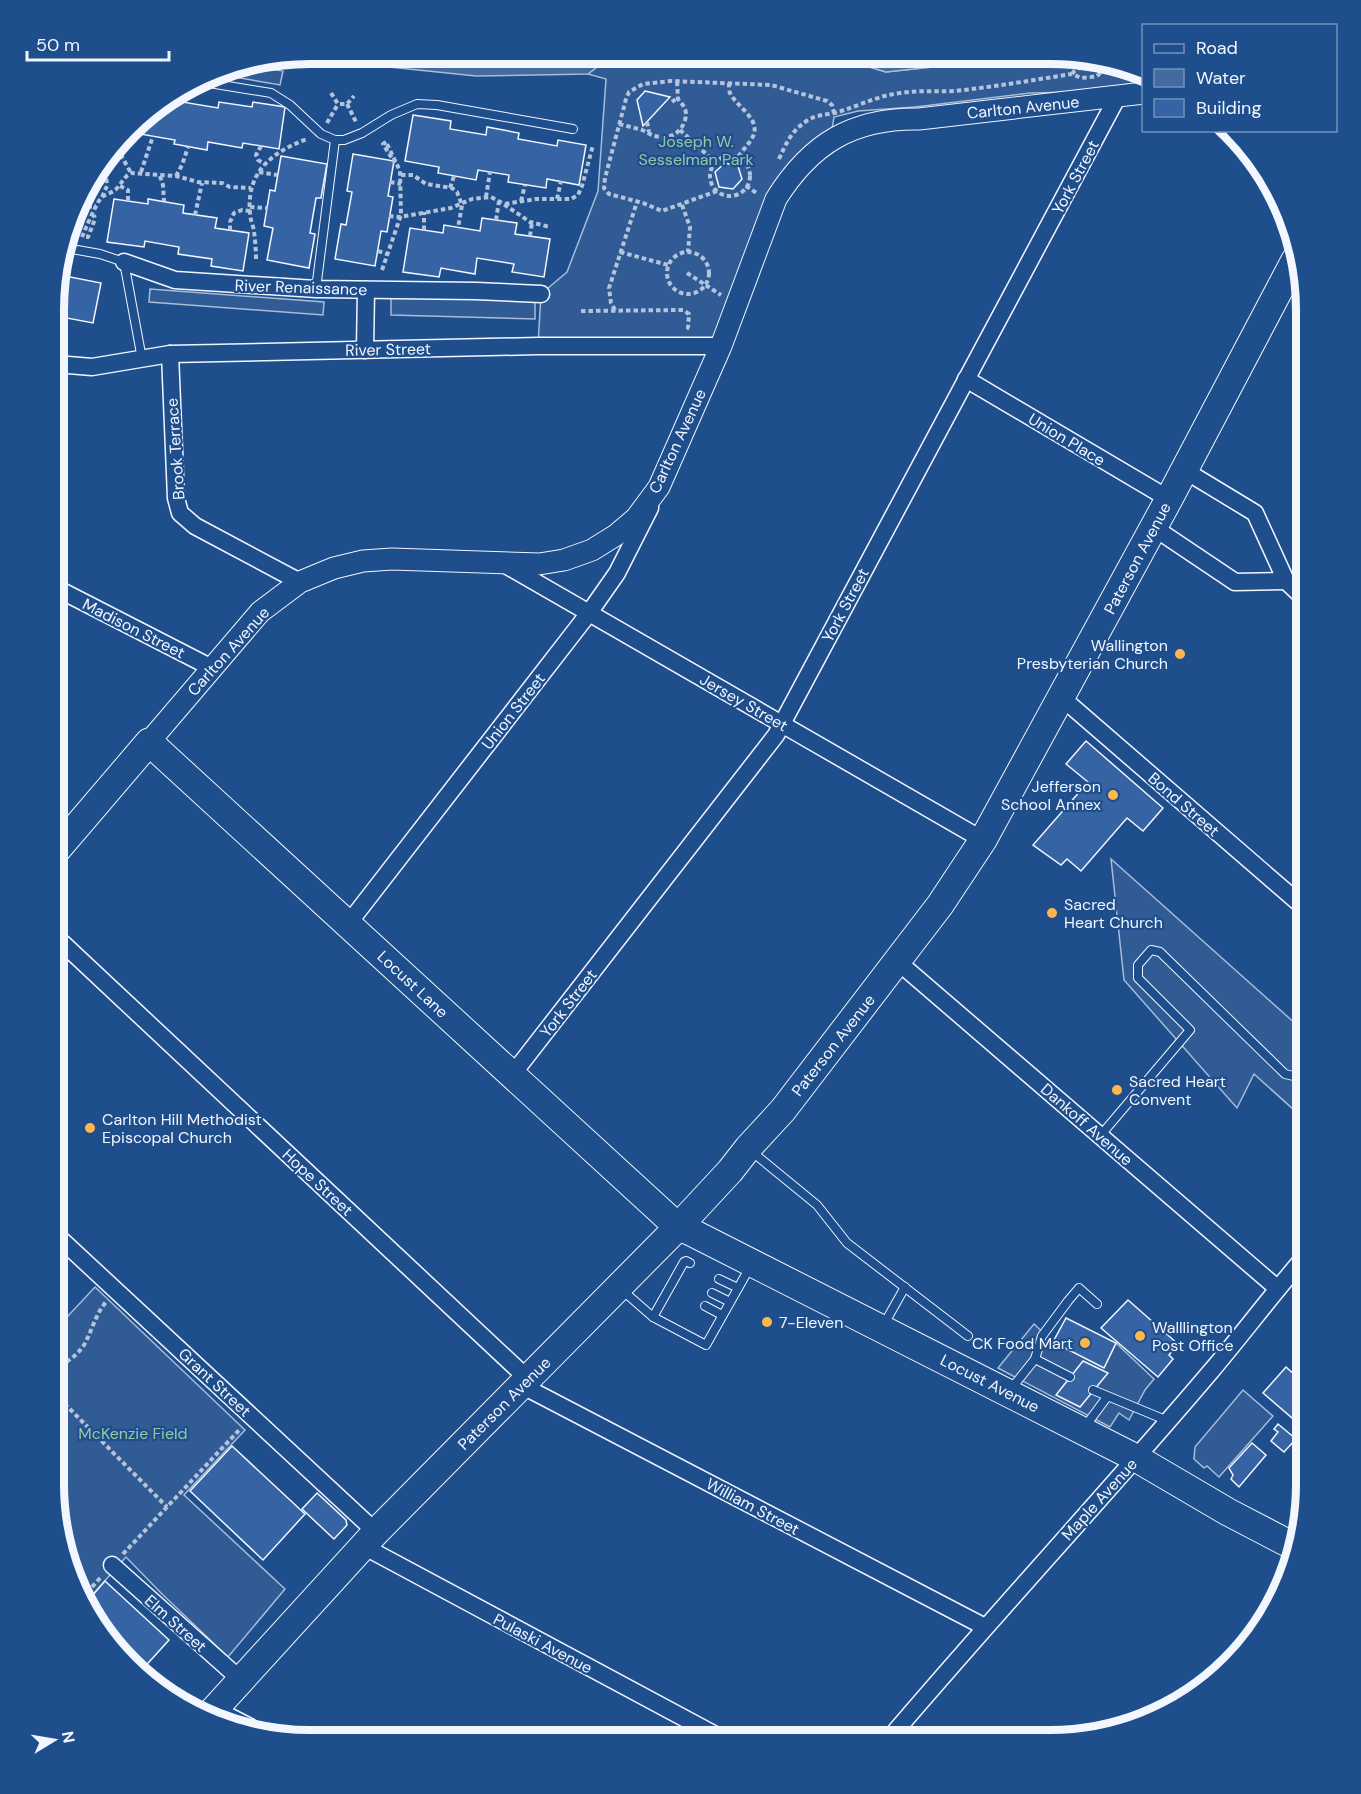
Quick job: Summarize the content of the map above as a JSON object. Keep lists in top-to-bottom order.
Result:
{
  "streets": {
    "main road": [
      "Carlton Avenue",
      "Paterson Avenue",
      "Locust Lane",
      "Locust Avenue"
    ],
    "street": [
      "York Street",
      "River Renaissance",
      "River Street",
      "Union Place",
      "Brook Terrace",
      "Madison Street",
      "Jersey Street",
      "Union Street",
      "Bond Street",
      "Dankoff Avenue",
      "Hope Street",
      "Grant Street",
      "Maple Avenue",
      "William Street",
      "Elm Street",
      "Pulaski Avenue"
    ]
  },
  "crossings": [
    ["Carlton Avenue", "York Street"],
    ["Carlton Avenue", "River Street"],
    ["Carlton Avenue", "Brook Terrace"],
    ["Carlton Avenue", "Madison Street"],
    ["Carlton Avenue", "Jersey Street"],
    ["Carlton Avenue", "Union Street"],
    ["Carlton Avenue", "Locust Lane"],
    ["York Street", "Union Place"],
    ["York Street", "Jersey Street"],
    ["York Street", "Locust Lane"],
    ["River Street", "Brook Terrace"],
    ["Union Place", "Paterson Avenue"],
    ["Paterson Avenue", "Jersey Street"],
    ["Paterson Avenue", "Bond Street"],
    ["Paterson Avenue", "Locust Lane"],
    ["Paterson Avenue", "Dankoff Avenue"],
    ["Paterson Avenue", "Hope Street"],
    ["Paterson Avenue", "Grant Street"],
    ["Paterson Avenue", "Locust Avenue"],
    ["Paterson Avenue", "William Street"],
    ["Paterson Avenue", "Elm Street"],
    ["Paterson Avenue", "Pulaski Avenue"],
    ["Jersey Street", "Union Street"],
    ["Union Street", "Locust Lane"],
    ["Locust Lane", "Locust Avenue"],
    ["Dankoff Avenue", "Maple Avenue"],
    ["Hope Street", "William Street"],
    ["Grant Street", "Pulaski Avenue"],
    ["Locust Avenue", "Maple Avenue"],
    ["Maple Avenue", "William Street"]
  ],
  "parks": ["Joseph W. Sesselman Park", "McKenzie Field"],
  "places": [
    "Wallington Presbyterian Church",
    "Jefferson School Annex",
    "Sacred Heart Church",
    "Sacred Heart Convent",
    "Carlton Hill Methodist Episcopal Church",
    "7-Eleven",
    "Walllington Post Office",
    "CK Food Mart"
  ],
  "legend": ["Road", "Water", "Building"],
  "scale_bar": "50 m",
  "north": "right"
}
